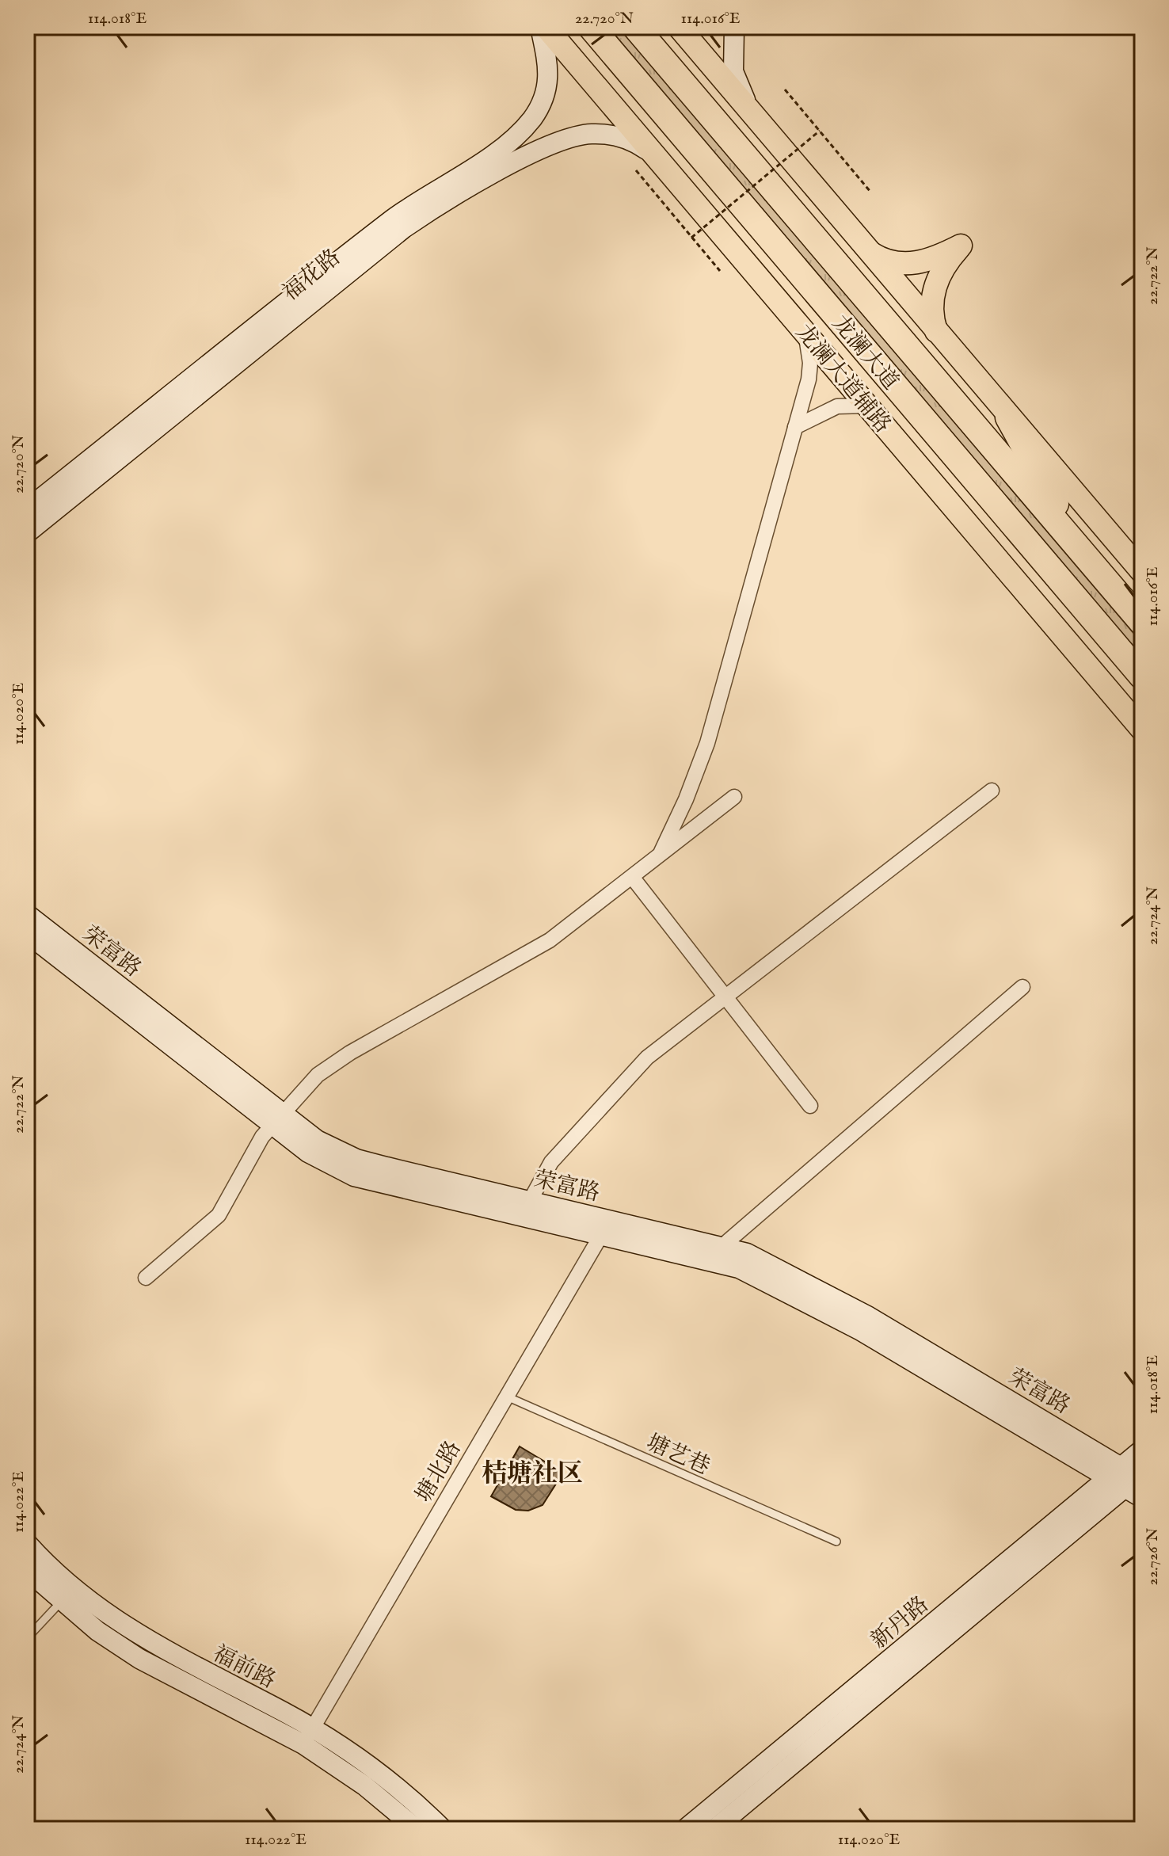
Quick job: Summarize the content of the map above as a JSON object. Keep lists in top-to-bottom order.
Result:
{
  "streets": {
    "highway": ["龙澜大道"],
    "main road": ["龙澜大道辅路"],
    "street": [
      "福花路",
      "荣富路",
      "塘北路",
      "新丹路",
      "福前路"
    ],
    "lane": ["塘艺巷"]
  },
  "crossings": [
    ["福花路", "龙澜大道辅路"],
    ["荣富路", "塘北路"],
    ["荣富路", "新丹路"],
    ["塘艺巷", "塘北路"],
    ["塘北路", "福前路"]
  ],
  "districts": ["桔塘社区"],
  "coordinates": [
    "114.018°E",
    "22.720°N",
    "114.016°E",
    "22.722°N",
    "114.020°E",
    "22.724°N",
    "114.022°E",
    "22.726°N"
  ]
}
